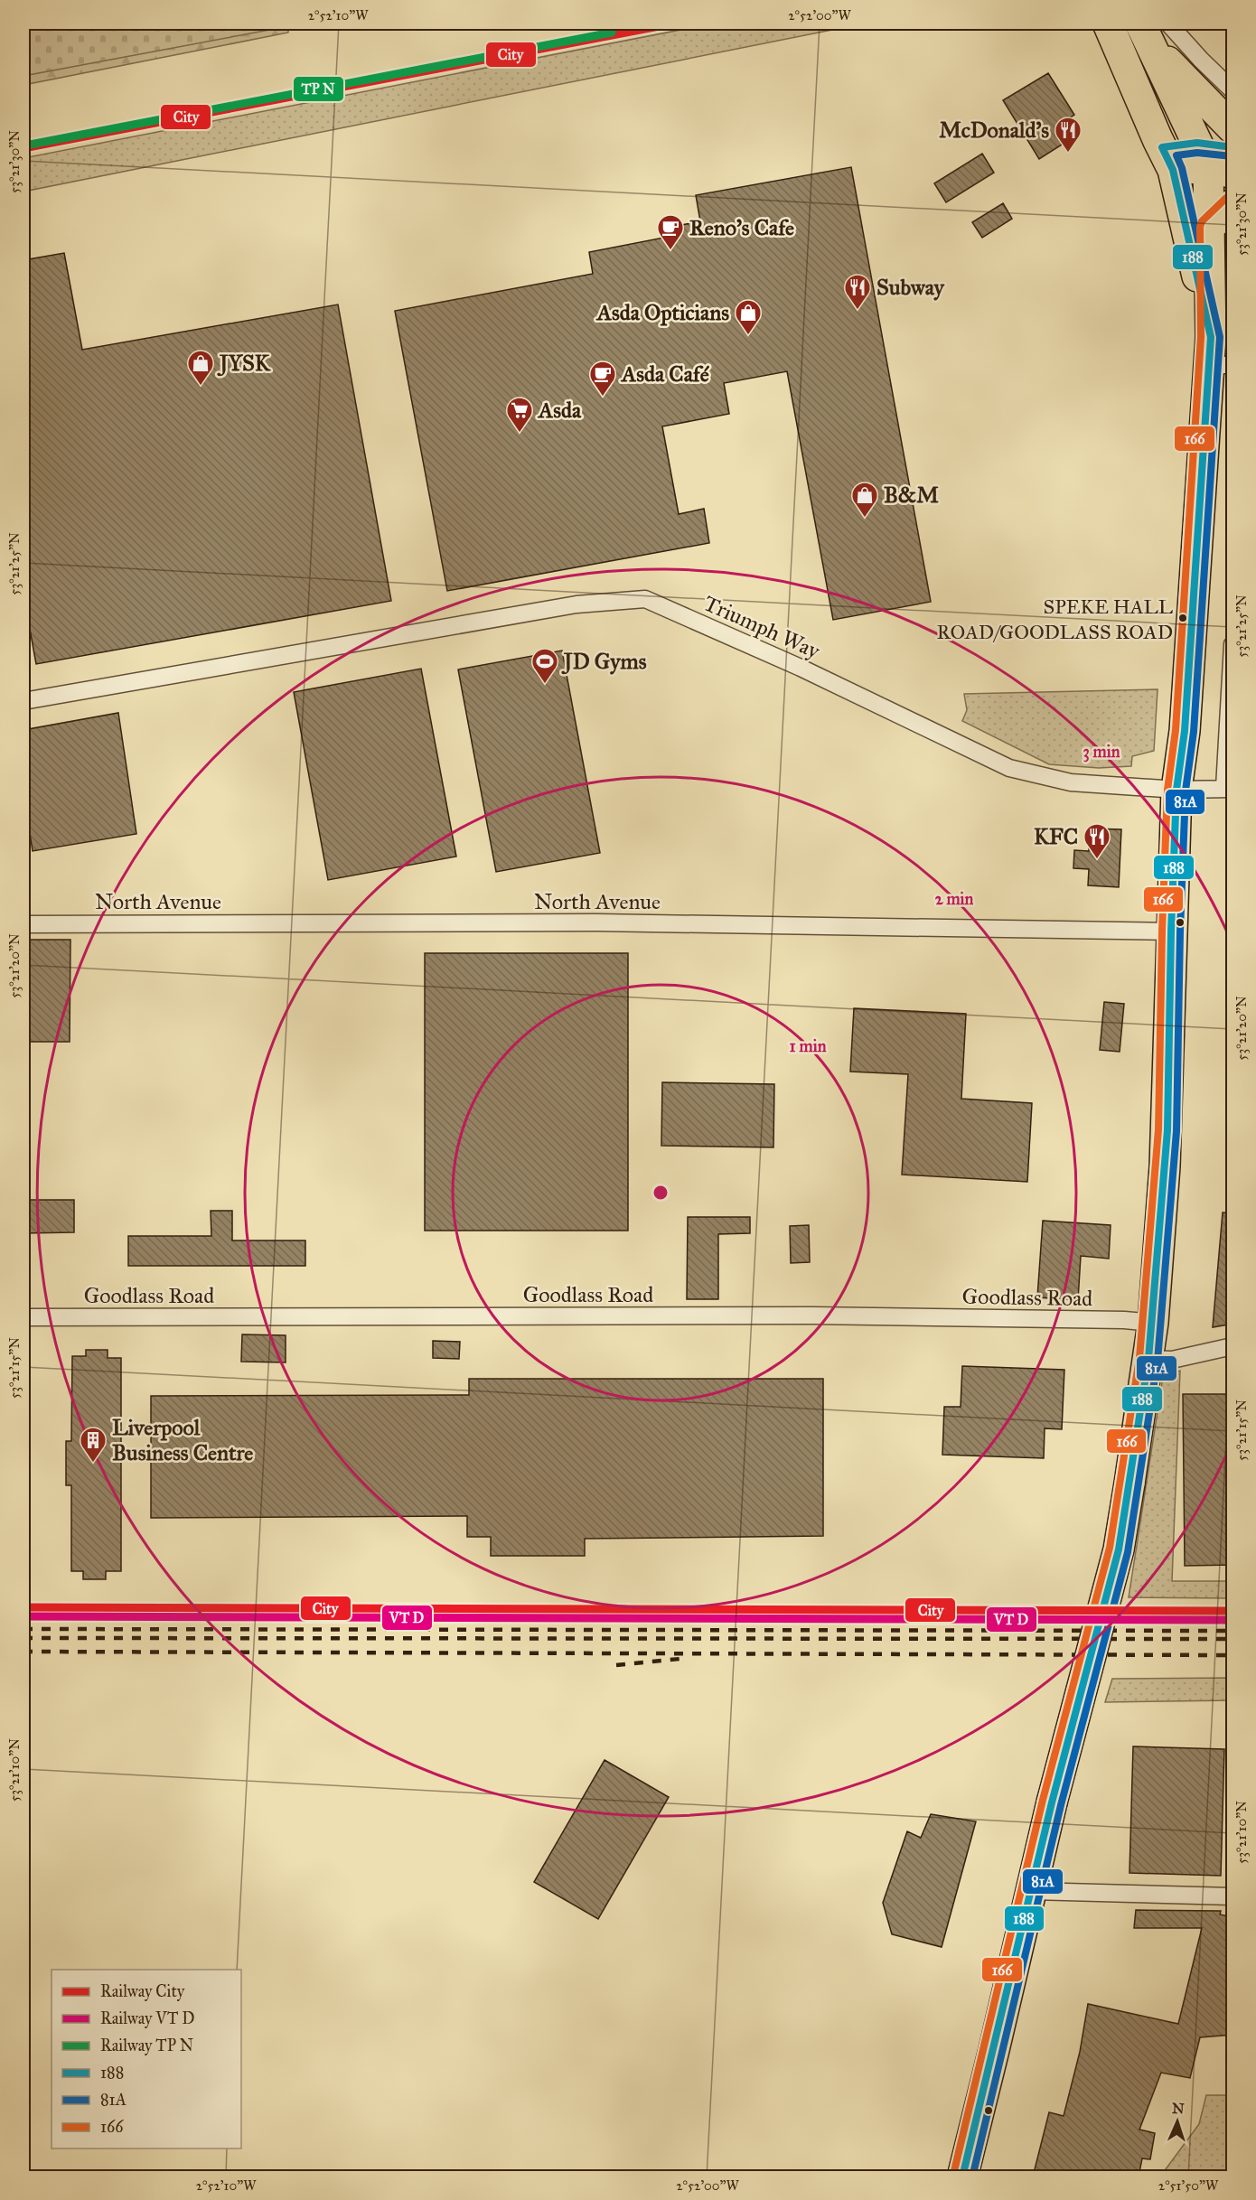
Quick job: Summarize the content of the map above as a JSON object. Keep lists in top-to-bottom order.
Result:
{
  "streets": {
    "street": ["Triumph Way", "North Avenue", "Goodlass Road"]
  },
  "places": {
    "restaurant": ["McDonald's", "Subway", "KFC"],
    "cafe": ["Reno's Cafe", "Asda Café"],
    "shop": ["Asda Opticians", "JYSK", "B&M"],
    "supermarket": ["Asda"],
    "other": ["SPEKE HALL ROAD/GOODLASS ROAD"],
    "sports": ["JD Gyms"],
    "building": ["Liverpool Business Centre"]
  },
  "lines": [
    "rail line City",
    "transit line 188",
    "transit line 81A",
    "transit line 166"
  ],
  "legend": [
    "Railway City",
    "Railway VT D",
    "Railway TP N",
    "188",
    "81A",
    "166"
  ],
  "north": "top",
  "coordinates": [
    "2°52'10\"W",
    "2°52'00\"W",
    "53°21'30\"N",
    "53°21'25\"N",
    "53°21'20\"N",
    "53°21'15\"N",
    "53°21'10\"N",
    "2°51'50\"W"
  ],
  "rings": ["3 min", "2 min", "1 min"]
}
